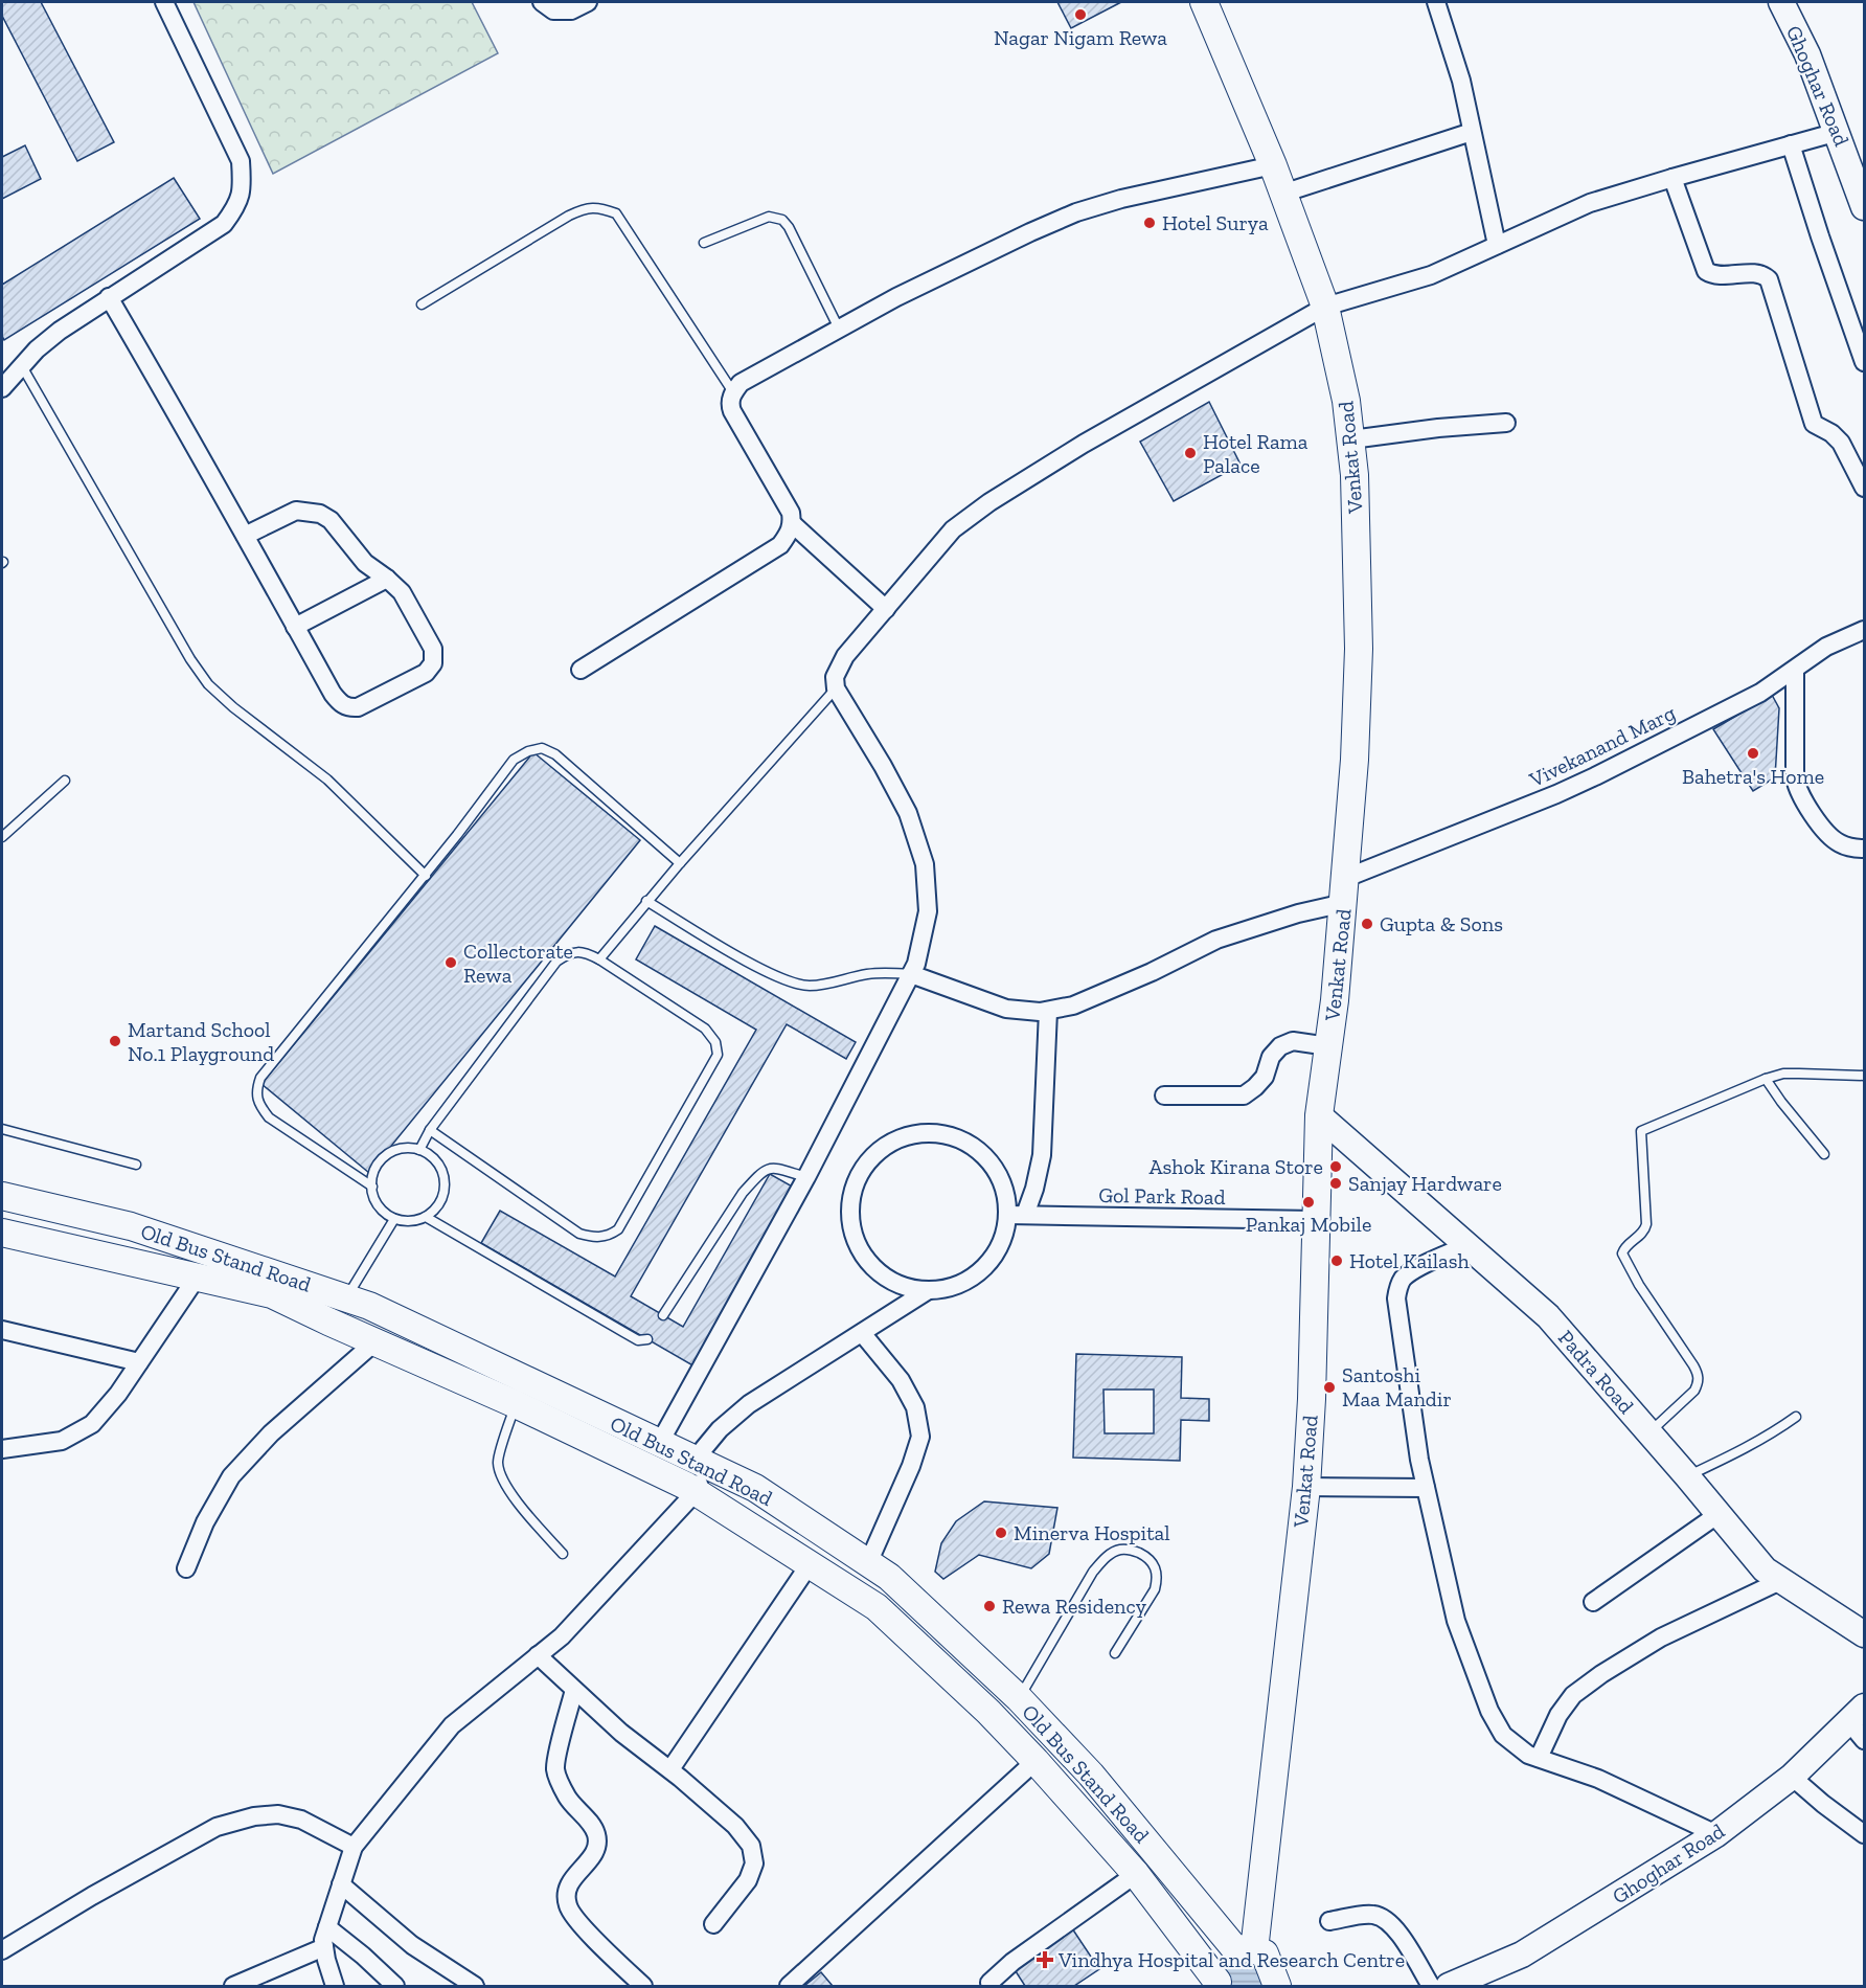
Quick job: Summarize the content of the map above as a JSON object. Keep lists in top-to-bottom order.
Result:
{
  "streets": {
    "main road": ["Venkat Road", "Old Bus Stand Road"],
    "street": [
      "Ghoghar Road",
      "Vivekanand Marg",
      "Gol Park Road",
      "Padra Road"
    ]
  },
  "crossings": [
    ["Venkat Road", "Vivekanand Marg"],
    ["Venkat Road", "Gol Park Road"],
    ["Venkat Road", "Old Bus Stand Road"],
    ["Venkat Road", "Padra Road"]
  ],
  "places": {
    "other": [
      "Nagar Nigam Rewa",
      "Hotel Surya",
      "Hotel Rama Palace",
      "Bahetra's Home",
      "Gupta & Sons",
      "Collectorate Rewa",
      "Martand School No.1 Playground",
      "Ashok Kirana Store",
      "Sanjay Hardware",
      "Pankaj Mobile",
      "Hotel Kailash",
      "Santoshi Maa Mandir",
      "Minerva Hospital",
      "Rewa Residency"
    ],
    "health": ["Vindhya Hospital and Research Centre"]
  }
}
